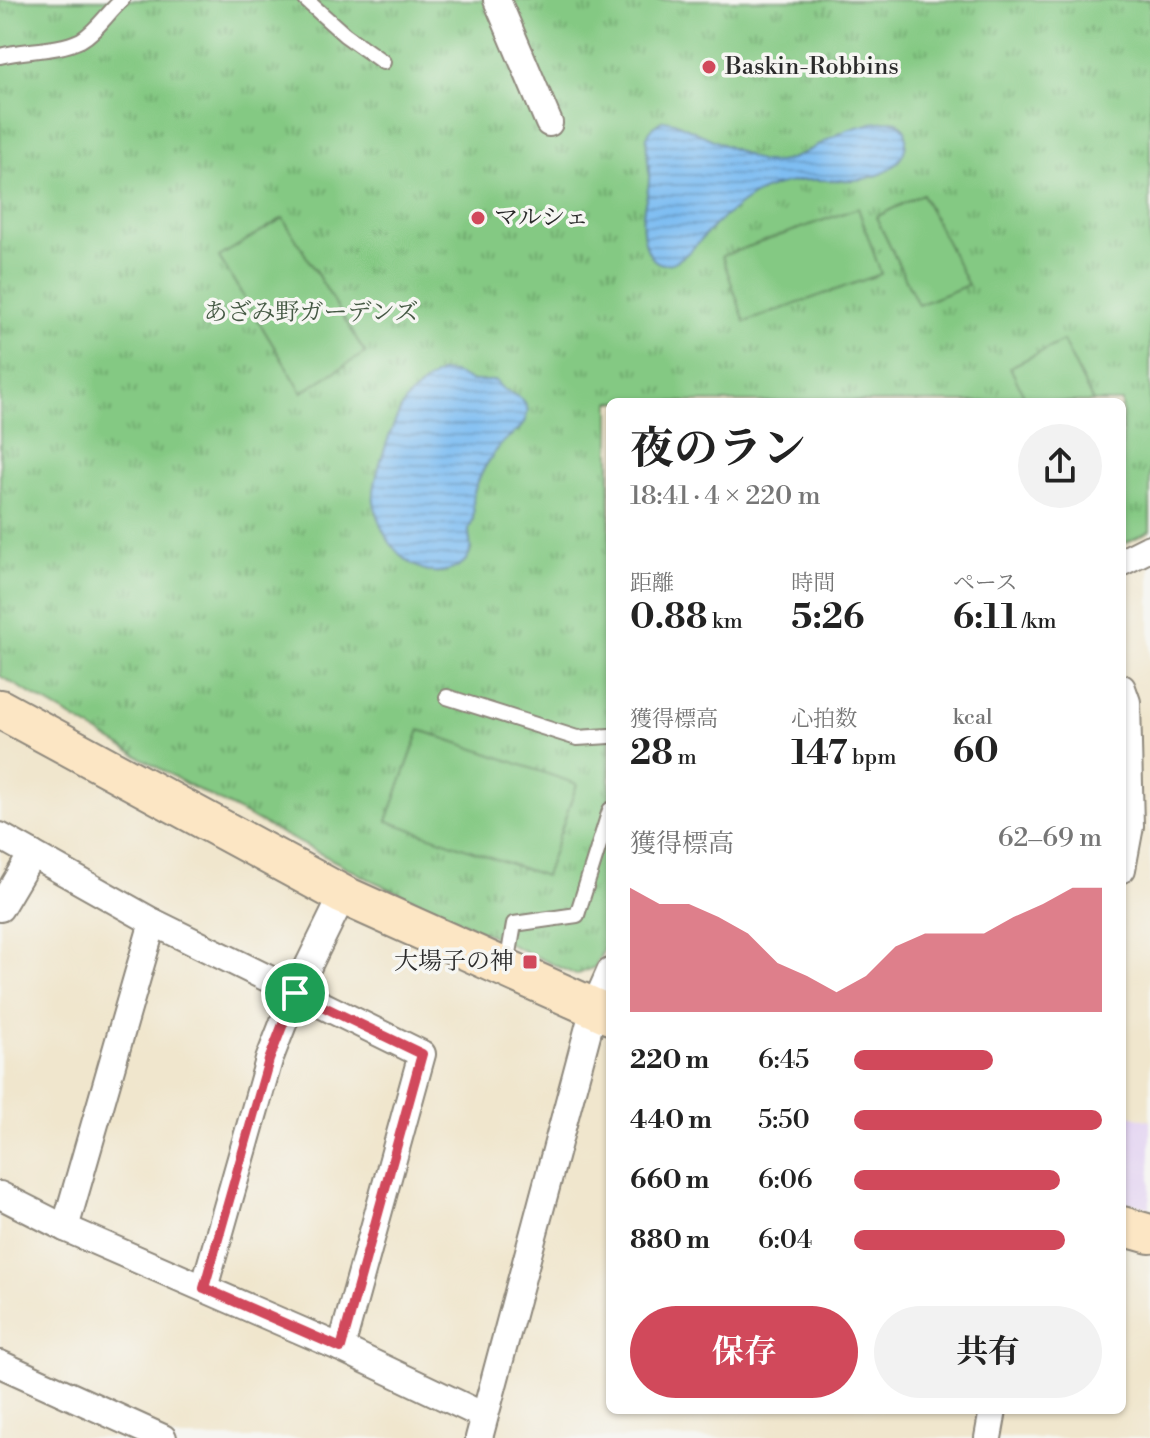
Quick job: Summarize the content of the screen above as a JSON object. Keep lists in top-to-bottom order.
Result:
{
  "parks": ["あざみ野ガーデンズ"],
  "places": {
    "other": ["Baskin-Robbins", "マルシェ"],
    "transit": ["大場子の神"]
  },
  "page": {
    "heading": ["夜のラン", "18:41 · 4 × 220 m"],
    "stats": [
      ["距離", "0.88 km"],
      ["時間", "5:26"],
      ["ペース", "6:11 /km"],
      ["獲得標高", "28 m"],
      ["心拍数", "147 bpm"],
      ["kcal", "60"]
    ],
    "chart": ["獲得標高", "62–69 m"],
    "list": [
      {
        "name": "220 m",
        "note": "6:45"
      },
      {
        "name": "440 m",
        "note": "5:50"
      },
      {
        "name": "660 m",
        "note": "6:06"
      },
      {
        "name": "880 m",
        "note": "6:04"
      }
    ],
    "buttons": ["保存", "共有"]
  }
}
